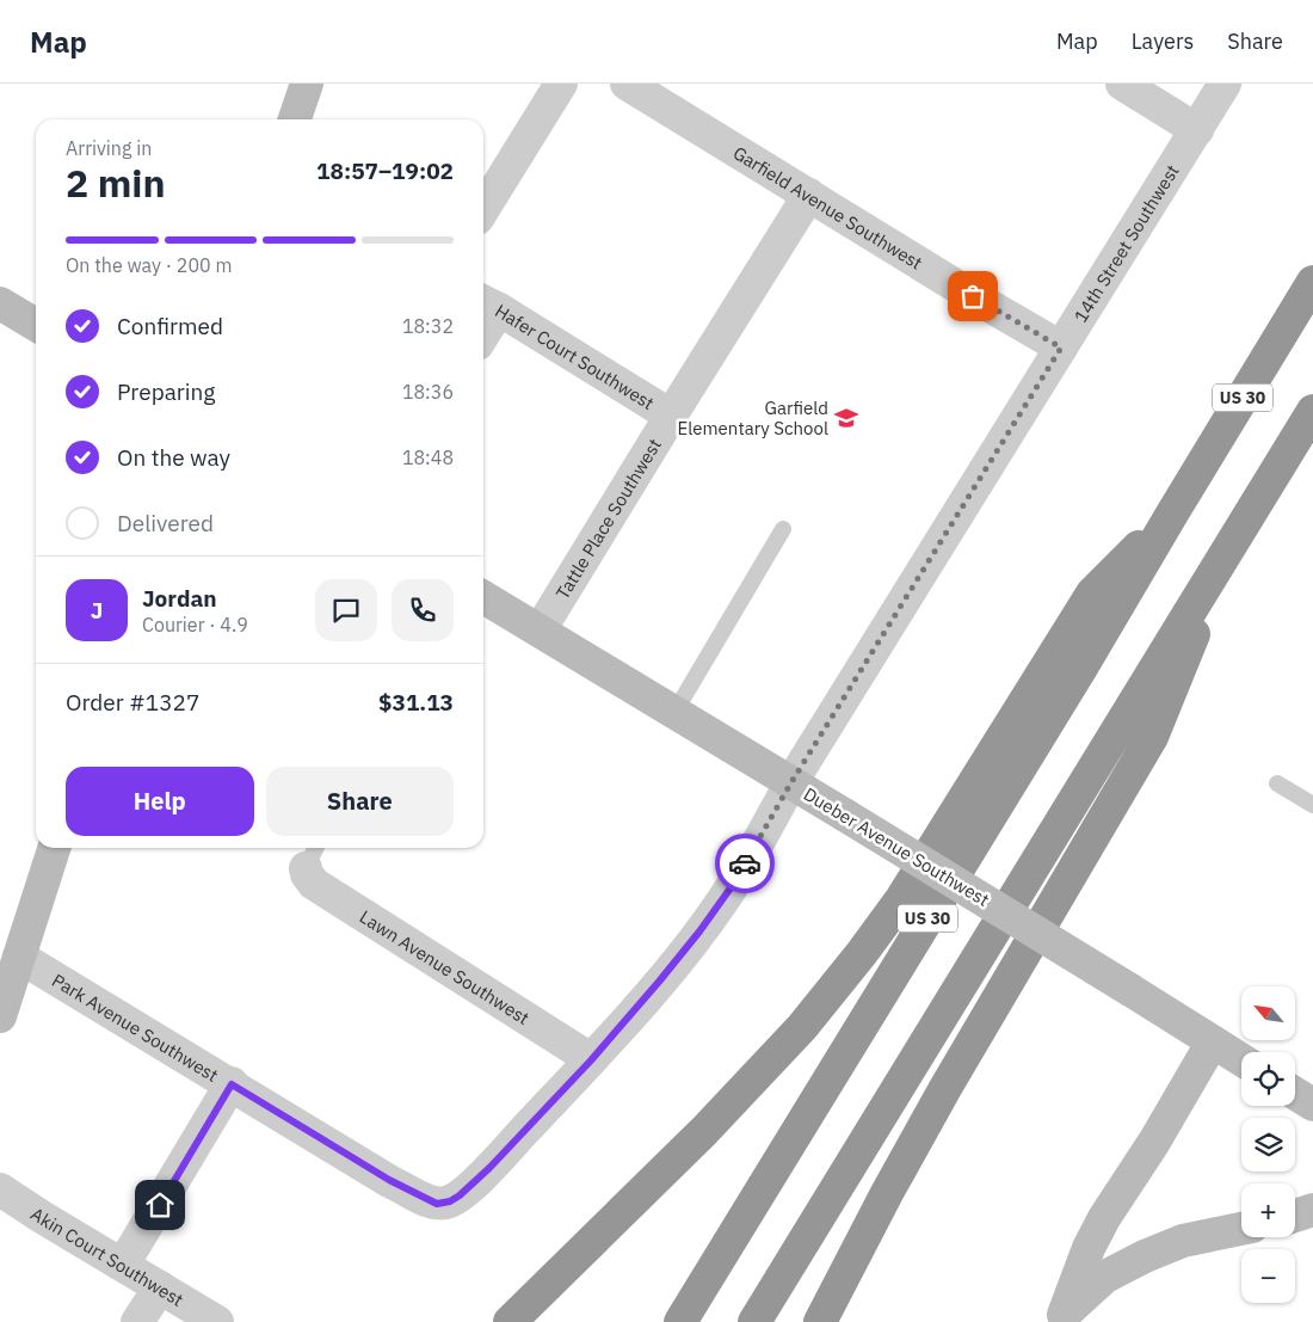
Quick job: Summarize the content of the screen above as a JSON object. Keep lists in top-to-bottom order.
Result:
{
  "streets": {
    "highway": ["US 30"],
    "street": [
      "Garfield Avenue Southwest",
      "14th Street Southwest",
      "Hafer Court Southwest",
      "Tattle Place Southwest",
      "Dueber Avenue Southwest",
      "Lawn Avenue Southwest",
      "Park Avenue Southwest",
      "Akin Court Southwest"
    ]
  },
  "crossings": [
    ["Garfield Avenue Southwest", "14th Street Southwest"],
    ["Garfield Avenue Southwest", "Tattle Place Southwest"],
    ["14th Street Southwest", "Dueber Avenue Southwest"],
    ["14th Street Southwest", "Lawn Avenue Southwest"],
    ["14th Street Southwest", "Park Avenue Southwest"],
    ["Hafer Court Southwest", "Tattle Place Southwest"],
    ["Tattle Place Southwest", "Dueber Avenue Southwest"]
  ],
  "places": {
    "school or university": ["Garfield Elementary School"]
  },
  "north": "top left",
  "page": {
    "header": "Map",
    "nav": ["Map", "Layers", "Share"],
    "heading": ["2 min", "Arriving in", "18:57–19:02"],
    "panel": [
      "Jordan",
      "Courier · 4.9",
      "Order #1327",
      "$31.13"
    ],
    "bar": "On the way · 200 m",
    "list": [
      ["Confirmed", "18:32"],
      ["Preparing", "18:36"],
      ["On the way", "18:48"],
      "Delivered"
    ],
    "round": "J",
    "buttons": ["Help", "Share"],
    "map_buttons": ["+", "−"]
  }
}
